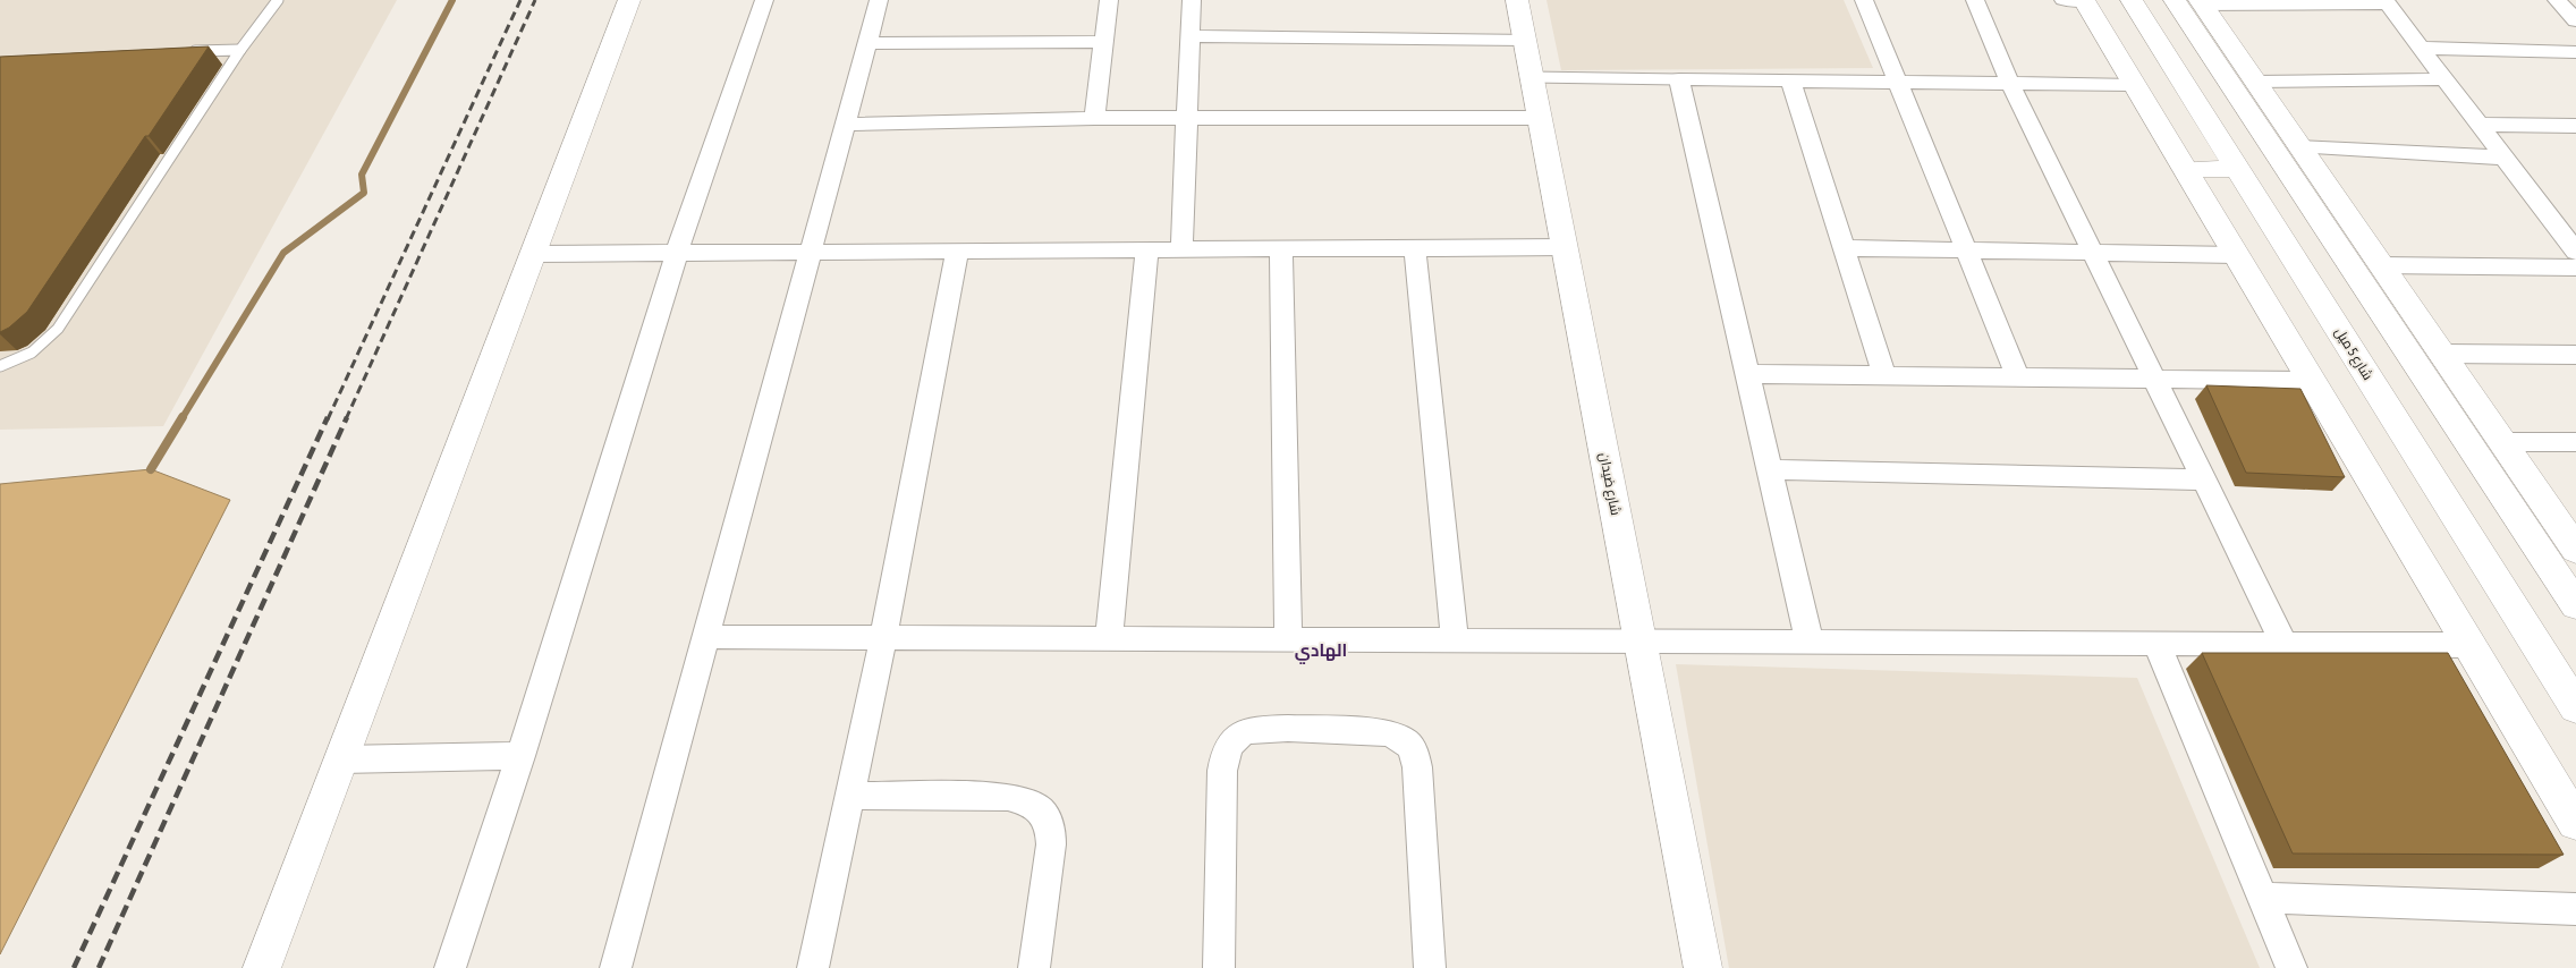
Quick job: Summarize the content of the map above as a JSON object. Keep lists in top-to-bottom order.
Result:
{
  "streets": {
    "street": ["شارع 5 ميل", "شارع ضيدان"]
  },
  "districts": ["الهادي"]
}
